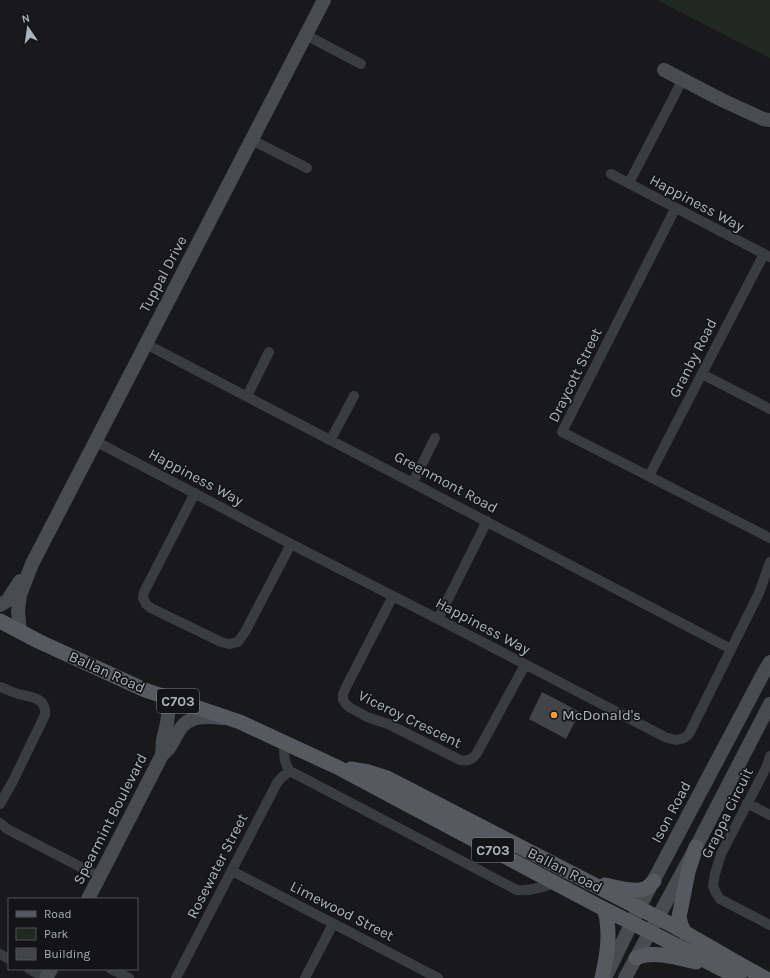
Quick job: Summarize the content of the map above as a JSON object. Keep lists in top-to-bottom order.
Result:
{
  "streets": {
    "main road": ["Ballan Road", "C703"],
    "street": [
      "Happiness Way",
      "Tuppal Drive",
      "Granby Road",
      "Draycott Street",
      "Greenmont Road",
      "Viceroy Crescent",
      "Ison Road",
      "Grappa Circuit",
      "Spearmint Boulevard",
      "Rosewater Street",
      "Limewood Street"
    ]
  },
  "crossings": [
    ["Happiness Way", "Tuppal Drive"],
    ["Happiness Way", "Granby Road"],
    ["Happiness Way", "Draycott Street"],
    ["Happiness Way", "Greenmont Road"],
    ["Happiness Way", "Viceroy Crescent"],
    ["Tuppal Drive", "Greenmont Road"],
    ["Tuppal Drive", "Ballan Road"],
    ["Granby Road", "Draycott Street"],
    ["Ballan Road", "Ison Road"],
    ["Ballan Road", "Spearmint Boulevard"],
    ["Ballan Road", "Rosewater Street"],
    ["Rosewater Street", "Limewood Street"]
  ],
  "places": ["McDonald's"],
  "legend": ["Road", "Park", "Building"],
  "north": "top"
}
